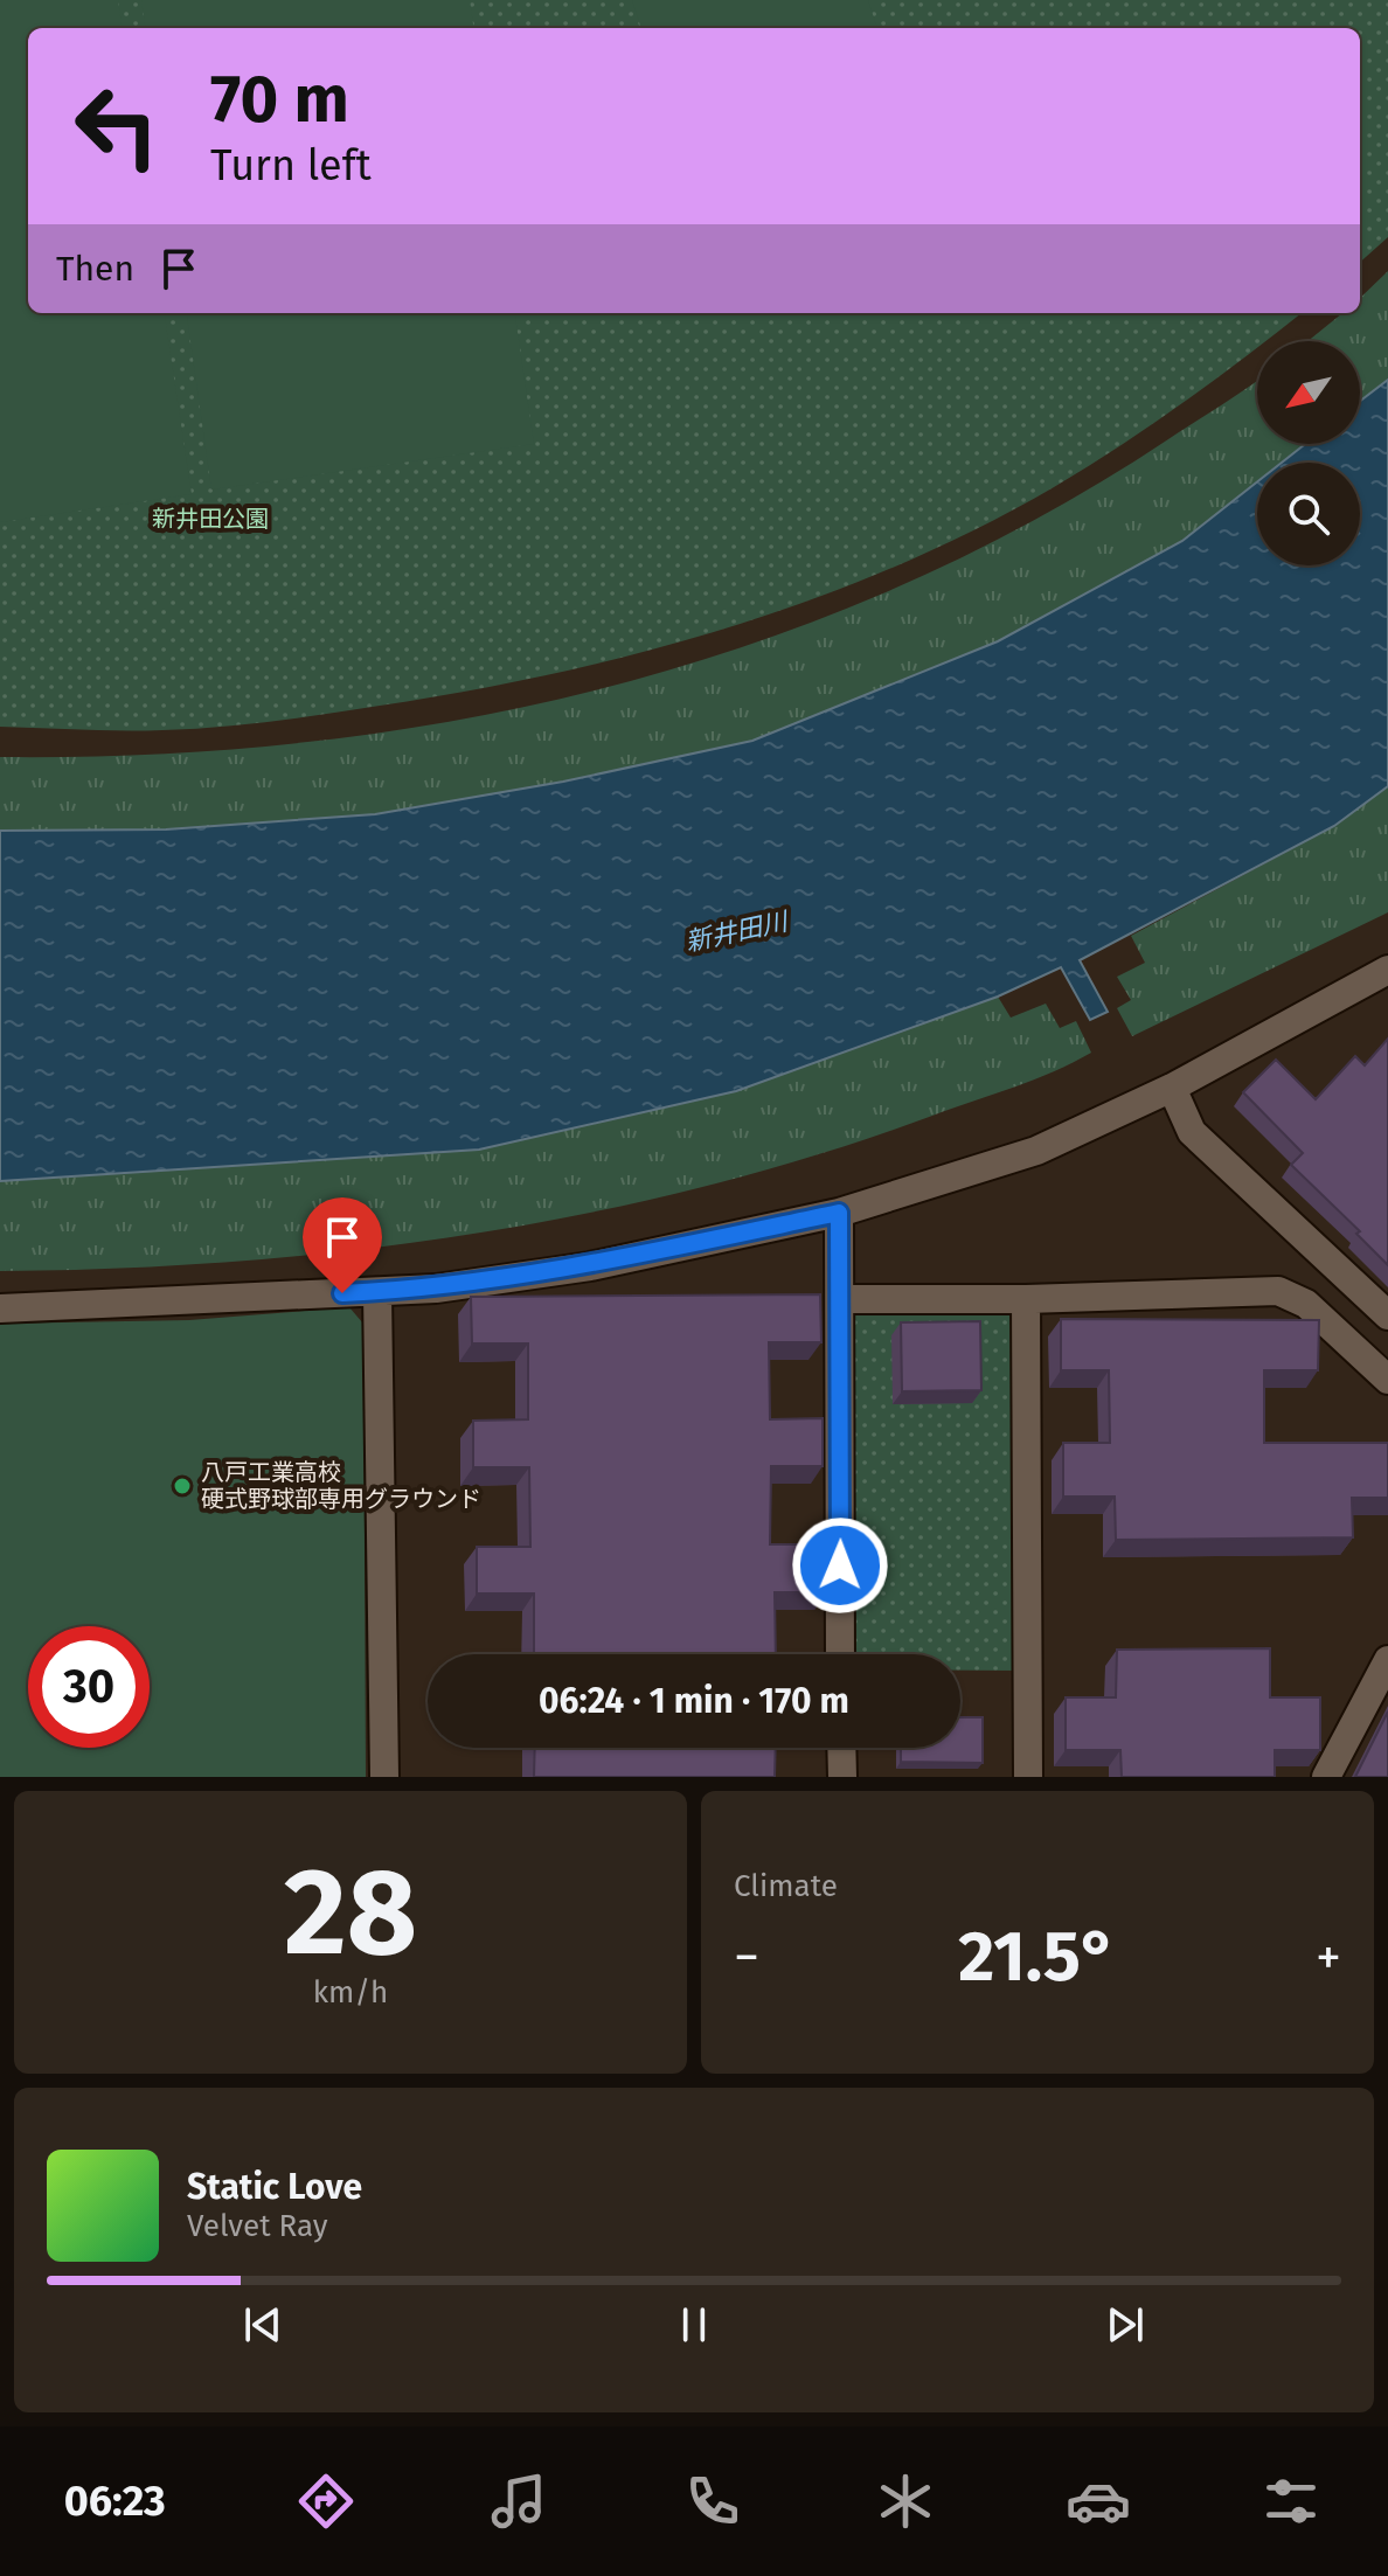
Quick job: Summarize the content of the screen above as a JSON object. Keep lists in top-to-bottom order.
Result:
{
  "water": ["新井田川"],
  "parks": ["新井田公園"],
  "places": ["八戸工業高校 硬式野球部専用グラウンド"],
  "north": "bottom left",
  "page": {
    "turn": ["70 m", "Turn left"],
    "then": "Then",
    "limit": "30",
    "trip": "06:24 · 1 min · 170 m",
    "tile": [
      ["28", "km/h"],
      "Climate"
    ],
    "heat": ["−", "21.5°", "+"],
    "song": ["Static Love", "Velvet Ray"],
    "tabs": "06:23"
  }
}
